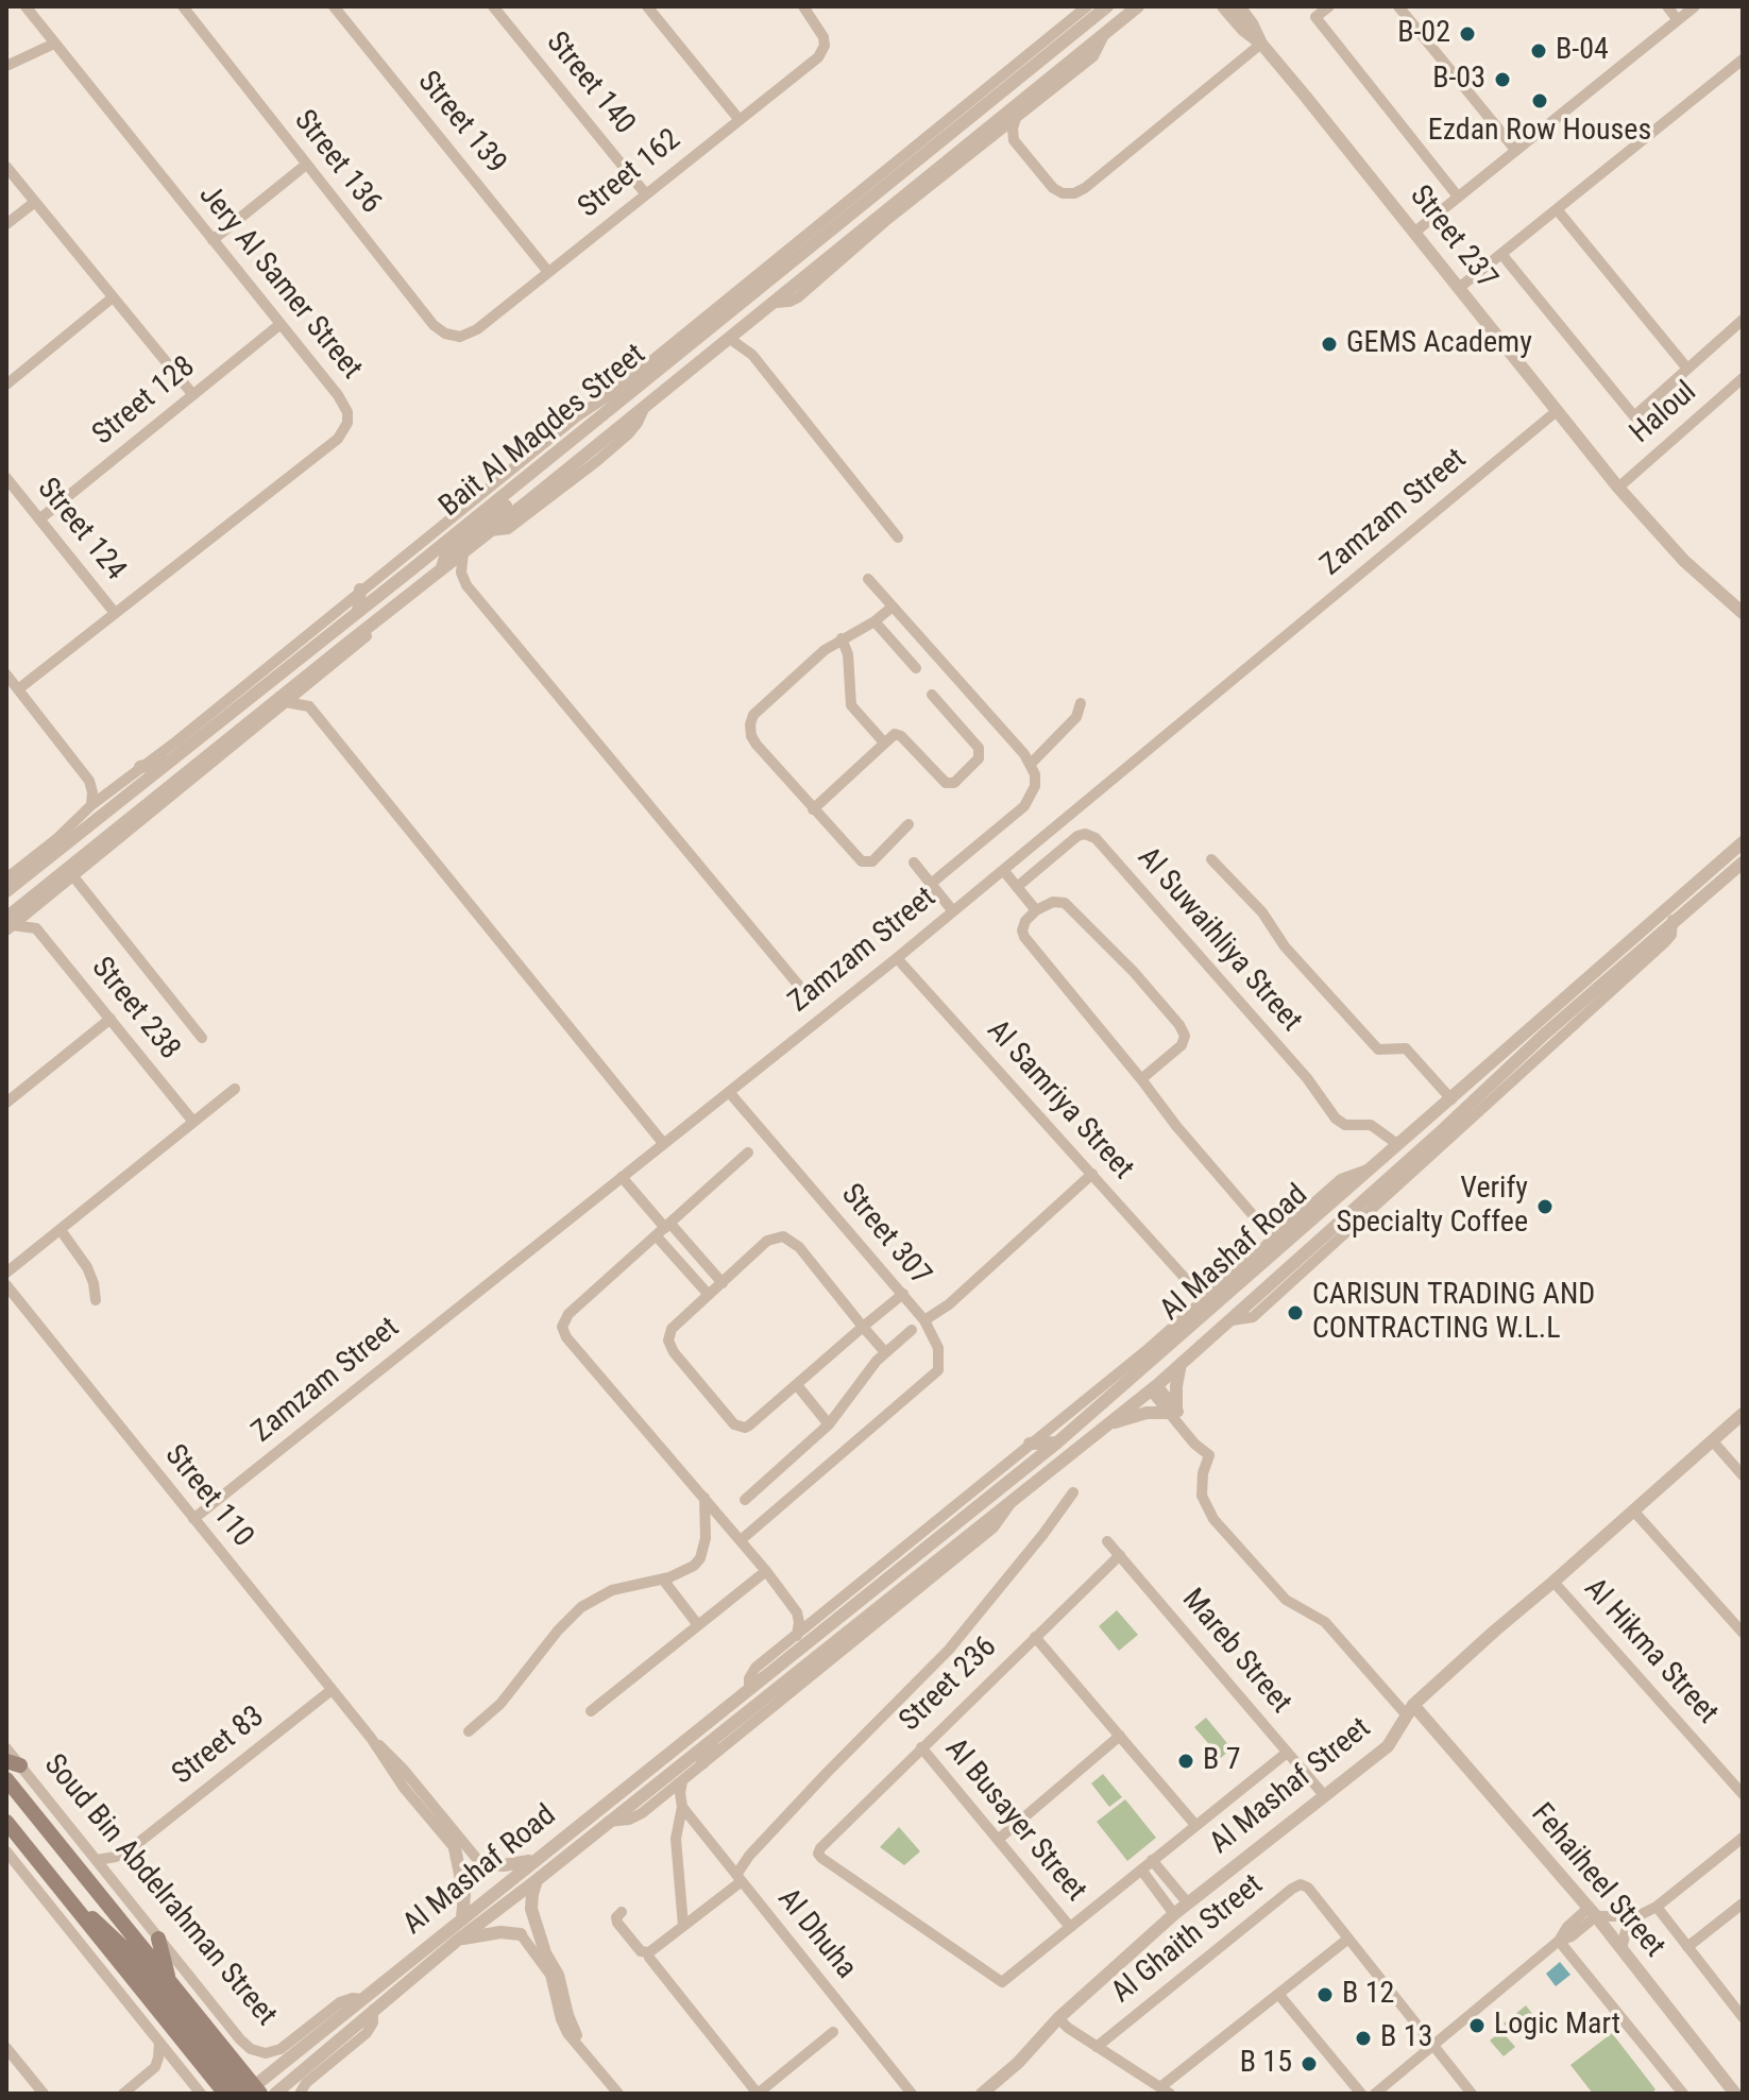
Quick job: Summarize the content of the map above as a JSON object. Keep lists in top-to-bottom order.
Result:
{
  "streets": {
    "main road": ["Soud Bin Abdelrahman Street"],
    "street": [
      "Street 140",
      "Street 139",
      "Street 136",
      "Street 162",
      "Street 237",
      "Jery Al Samer Street",
      "Street 128",
      "Haloul",
      "Bait Al Maqdes Street",
      "Zamzam Street",
      "Street 124",
      "Al Suwaihliya Street",
      "Street 238",
      "Al Samriya Street",
      "Street 307",
      "Al Mashaf Road",
      "Street 110",
      "Mareb Street",
      "Al Hikma Street",
      "Street 236",
      "Street 83",
      "Al Mashaf Street",
      "Al Busayer Street",
      "Fehaiheel Street",
      "Al Dhuha",
      "Al Ghaith Street"
    ]
  },
  "crossings": [
    ["Street 140", "Street 162"],
    ["Street 139", "Street 162"],
    ["Street 136", "Street 162"],
    ["Street 237", "Haloul"],
    ["Street 237", "Zamzam Street"],
    ["Jery Al Samer Street", "Street 128"],
    ["Jery Al Samer Street", "Street 124"],
    ["Street 128", "Street 124"],
    ["Zamzam Street", "Al Samriya Street"],
    ["Zamzam Street", "Street 307"],
    ["Zamzam Street", "Street 110"],
    ["Al Suwaihliya Street", "Al Mashaf Road"],
    ["Al Samriya Street", "Street 307"],
    ["Al Samriya Street", "Al Mashaf Road"],
    ["Al Mashaf Road", "Soud Bin Abdelrahman Street"],
    ["Street 110", "Street 83"],
    ["Mareb Street", "Street 236"],
    ["Mareb Street", "Al Mashaf Street"],
    ["Al Hikma Street", "Al Mashaf Street"],
    ["Street 236", "Al Busayer Street"],
    ["Street 83", "Soud Bin Abdelrahman Street"],
    ["Al Mashaf Street", "Fehaiheel Street"]
  ],
  "places": [
    "B-02",
    "B-04",
    "B-03",
    "Ezdan Row Houses",
    "GEMS Academy",
    "Verify Specialty Coffee",
    "CARISUN TRADING AND CONTRACTING W.L.L",
    "B 7",
    "B 12",
    "Logic Mart",
    "B 13",
    "B 15"
  ]
}
